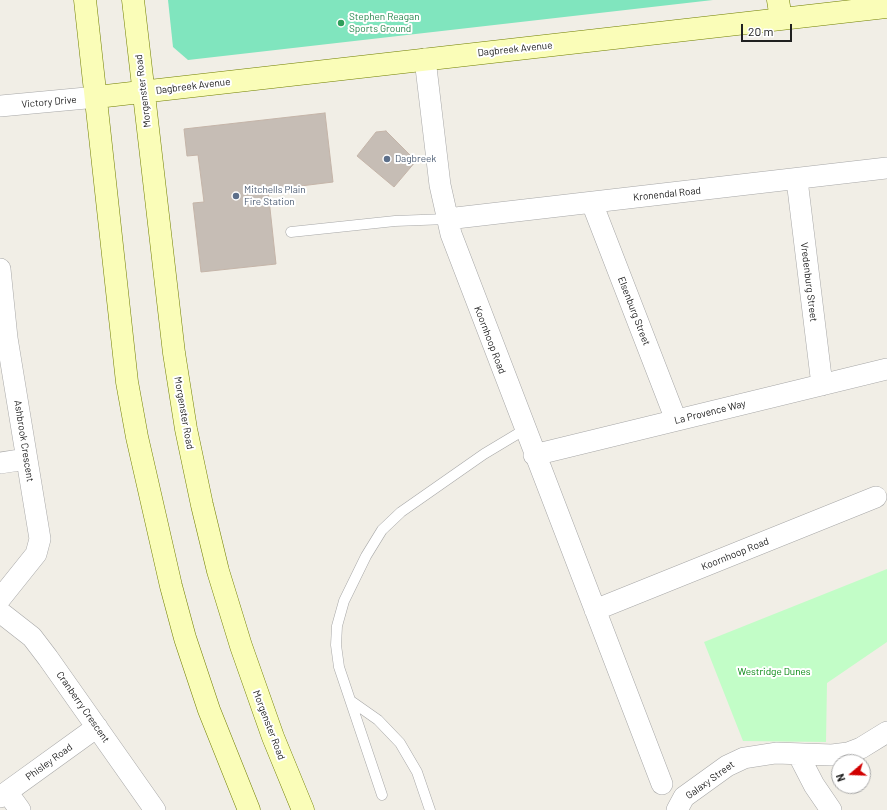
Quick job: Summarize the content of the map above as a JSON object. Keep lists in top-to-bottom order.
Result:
{
  "streets": {
    "main road": ["Dagbreek Avenue", "Morgenster Road"],
    "street": [
      "Victory Drive",
      "Kronendal Road",
      "Vredenburg Street",
      "Elsenburg Street",
      "Koornhoop Road",
      "La Provence Way",
      "Ashbrook Crescent",
      "Cranberry Crescent",
      "Phisley Road",
      "Galaxy Street"
    ]
  },
  "crossings": [
    ["Dagbreek Avenue", "Morgenster Road"],
    ["Dagbreek Avenue", "Victory Drive"],
    ["Dagbreek Avenue", "Koornhoop Road"],
    ["Kronendal Road", "Vredenburg Street"],
    ["Kronendal Road", "Elsenburg Street"],
    ["Kronendal Road", "Koornhoop Road"],
    ["Vredenburg Street", "La Provence Way"],
    ["Elsenburg Street", "La Provence Way"],
    ["Koornhoop Road", "La Provence Way"],
    ["Cranberry Crescent", "Phisley Road"]
  ],
  "parks": ["Westridge Dunes"],
  "places": ["Stephen Reagan Sports Ground", "Dagbreek", "Mitchells Plain Fire Station"],
  "scale_bar": "20 m",
  "north": "left"
}
